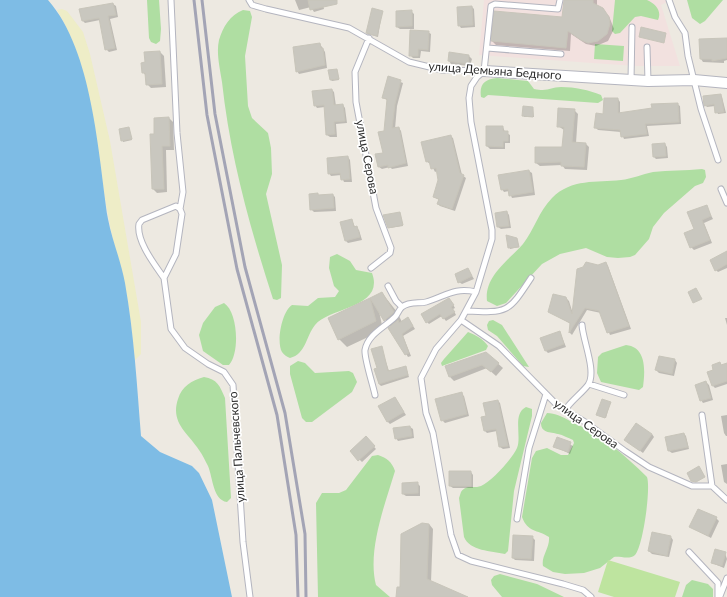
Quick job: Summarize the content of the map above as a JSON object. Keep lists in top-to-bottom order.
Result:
{
  "streets": {
    "street": ["улица Демьяна Бедного"],
    "lane": ["улица Серова", "улица Пальчевского"]
  },
  "crossings": [
    ["улица Демьяна Бедного", "улица Серова"]
  ]
}
